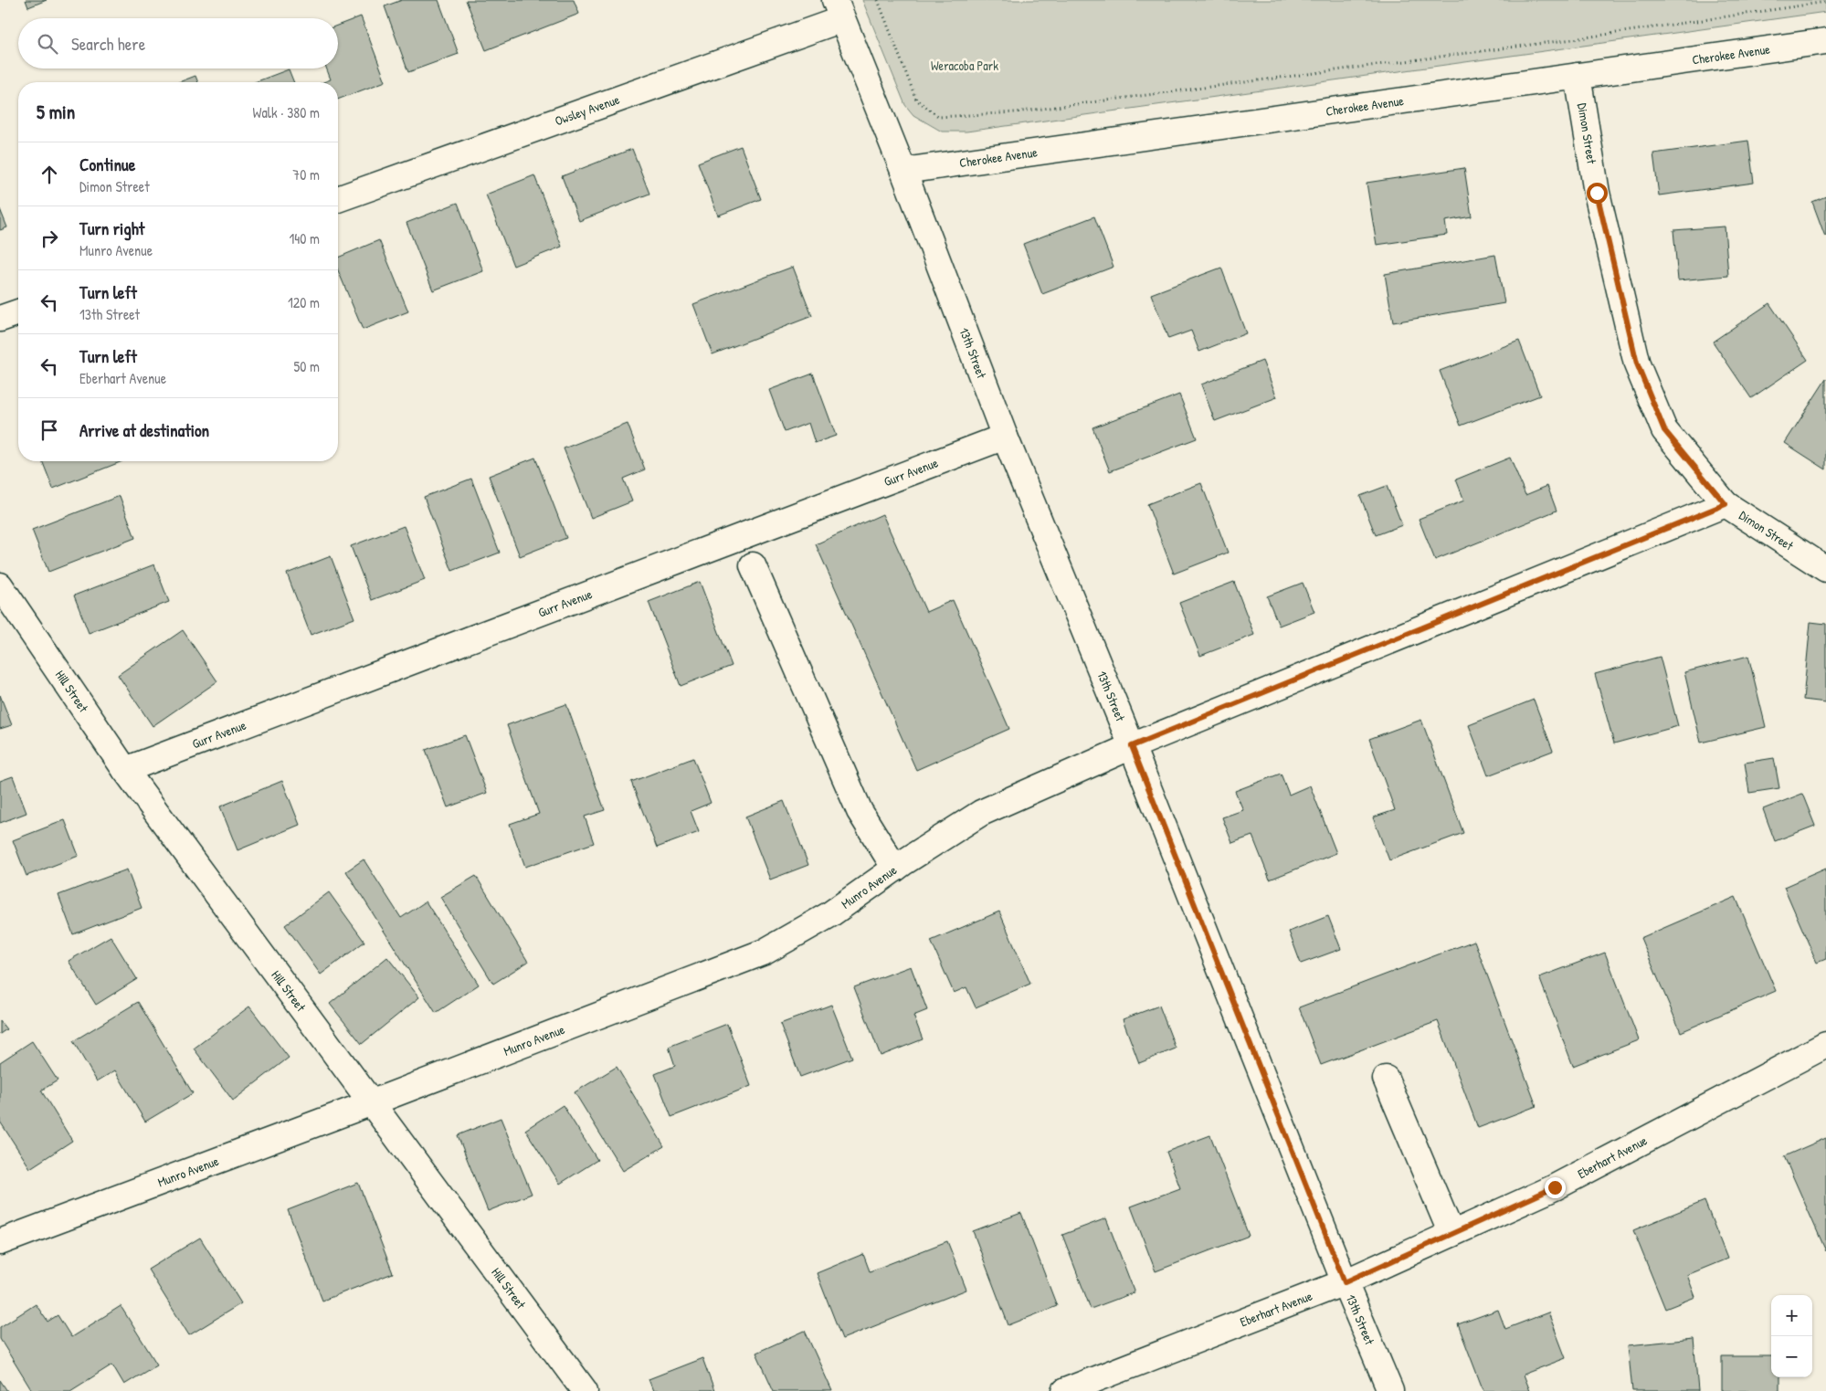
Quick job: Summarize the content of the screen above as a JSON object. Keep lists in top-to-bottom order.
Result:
{
  "streets": {
    "street": [
      "Cherokee Avenue",
      "Owsley Avenue",
      "Dimon Street",
      "13th Street",
      "Gurr Avenue",
      "Hill Street",
      "Munro Avenue",
      "Eberhart Avenue"
    ]
  },
  "crossings": [
    ["Cherokee Avenue", "Dimon Street"],
    ["Cherokee Avenue", "13th Street"],
    ["Owsley Avenue", "13th Street"],
    ["Dimon Street", "Munro Avenue"],
    ["13th Street", "Gurr Avenue"],
    ["13th Street", "Munro Avenue"],
    ["13th Street", "Eberhart Avenue"],
    ["Gurr Avenue", "Hill Street"],
    ["Hill Street", "Munro Avenue"]
  ],
  "parks": ["Weracoba Park"],
  "page": {
    "search": "Search here",
    "heading": ["5 min", "Walk · 380 m"],
    "list": [
      ["Continue", "Dimon Street", "70 m"],
      ["Turn right", "Munro Avenue", "140 m"],
      ["Turn left", "13th Street", "120 m"],
      ["Turn left", "Eberhart Avenue", "50 m"],
      "Arrive at destination"
    ],
    "map_buttons": ["+", "−"]
  }
}
